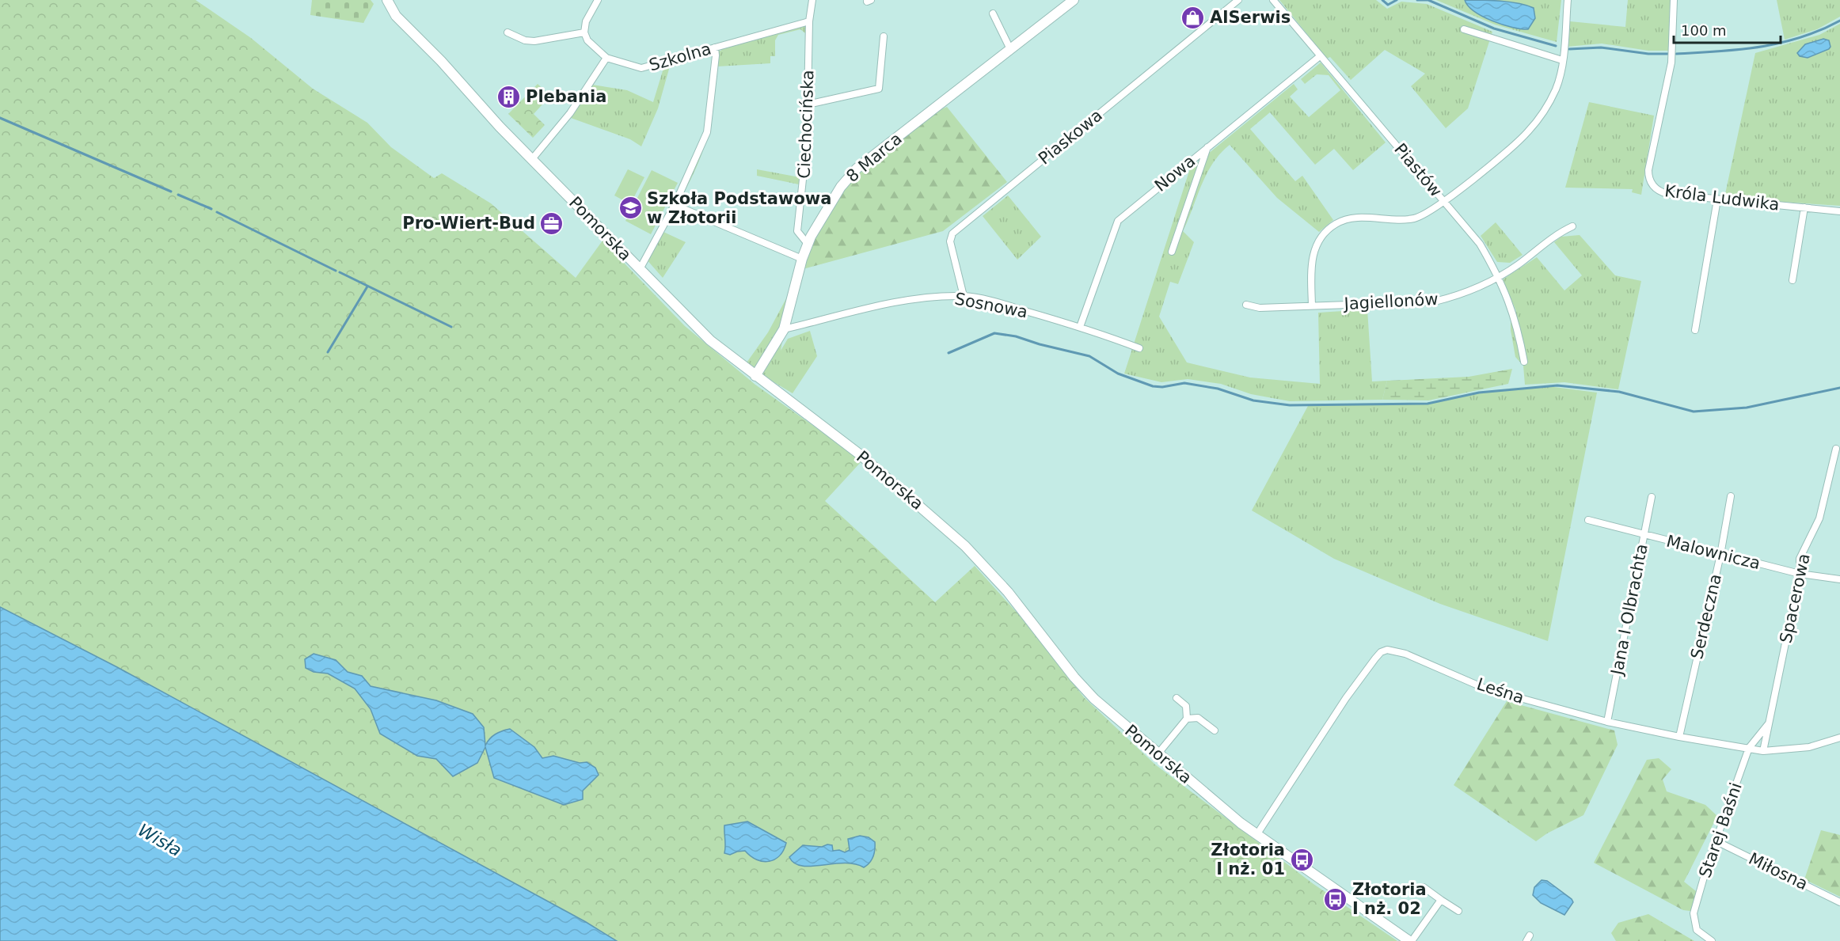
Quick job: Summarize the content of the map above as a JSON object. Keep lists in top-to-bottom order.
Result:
{
  "streets": {
    "main road": ["8 Marca", "Pomorska"],
    "street": [
      "Szkolna",
      "Ciechocińska",
      "Piaskowa",
      "Piastów",
      "Nowa",
      "Króla Ludwika",
      "Jagiellonów",
      "Sosnowa",
      "Malownicza",
      "Spacerowa",
      "Jana I Olbrachta",
      "Serdeczna",
      "Leśna",
      "Starej Baśni",
      "Miłosna"
    ]
  },
  "crossings": [
    ["Szkolna", "Ciechocińska"],
    ["Ciechocińska", "8 Marca"],
    ["Piaskowa", "Sosnowa"],
    ["8 Marca", "Pomorska"],
    ["8 Marca", "Sosnowa"],
    ["Piastów", "Nowa"],
    ["Piastów", "Jagiellonów"],
    ["Nowa", "Sosnowa"],
    ["Pomorska", "Leśna"],
    ["Malownicza", "Spacerowa"],
    ["Malownicza", "Jana I Olbrachta"],
    ["Malownicza", "Serdeczna"],
    ["Spacerowa", "Leśna"],
    ["Jana I Olbrachta", "Leśna"],
    ["Serdeczna", "Leśna"],
    ["Leśna", "Starej Baśni"],
    ["Starej Baśni", "Miłosna"]
  ],
  "water": ["Wisła"],
  "places": {
    "shop": ["AlSerwis"],
    "building": ["Plebania"],
    "school or university": ["Szkoła Podstawowa w Złotorii"],
    "office": ["Pro-Wiert-Bud"],
    "bus stop": ["Złotoria I nż. 01", "Złotoria I nż. 02"]
  },
  "scale_bar": "100 m"
}
